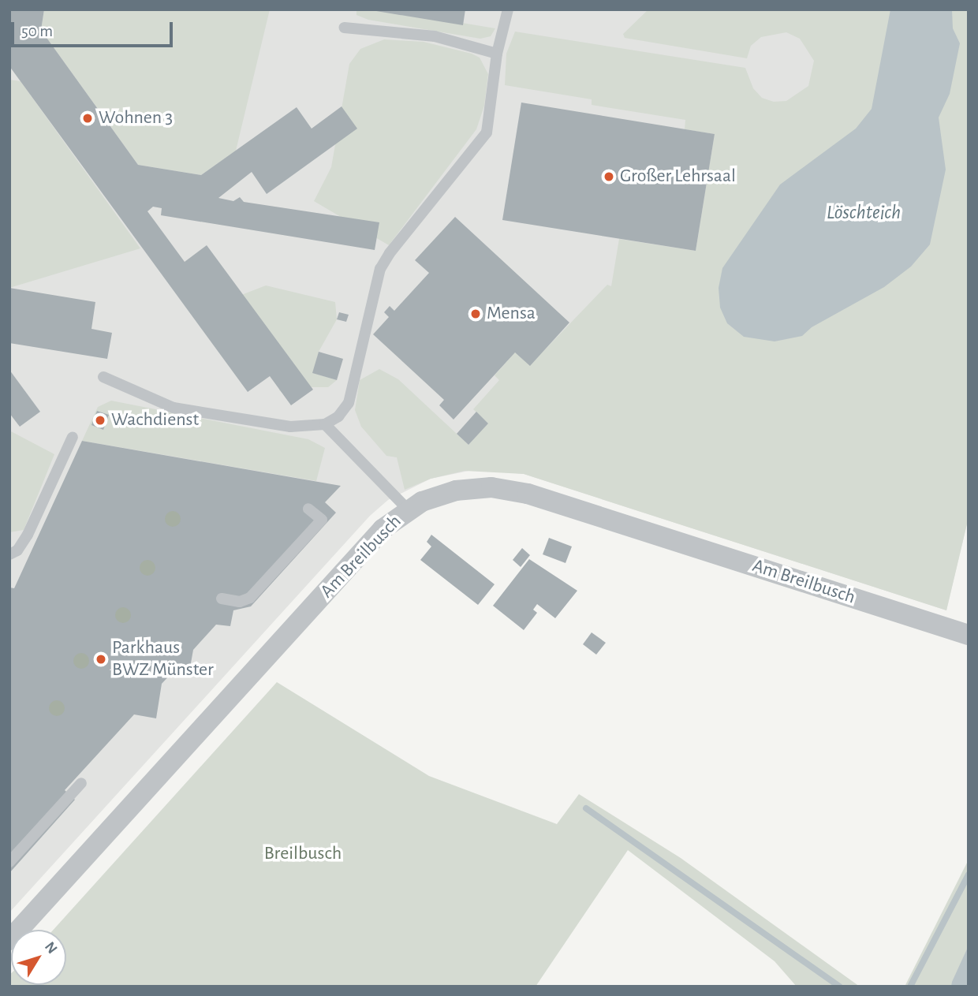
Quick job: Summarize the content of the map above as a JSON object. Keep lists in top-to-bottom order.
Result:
{
  "streets": {
    "street": ["Am Breilbusch"]
  },
  "water": ["Löschteich"],
  "parks": ["Breilbusch"],
  "places": [
    "Wohnen 3",
    "Großer Lehrsaal",
    "Mensa",
    "Wachdienst",
    "Parkhaus BWZ Münster"
  ],
  "scale_bar": "50 m",
  "north": "top right"
}
